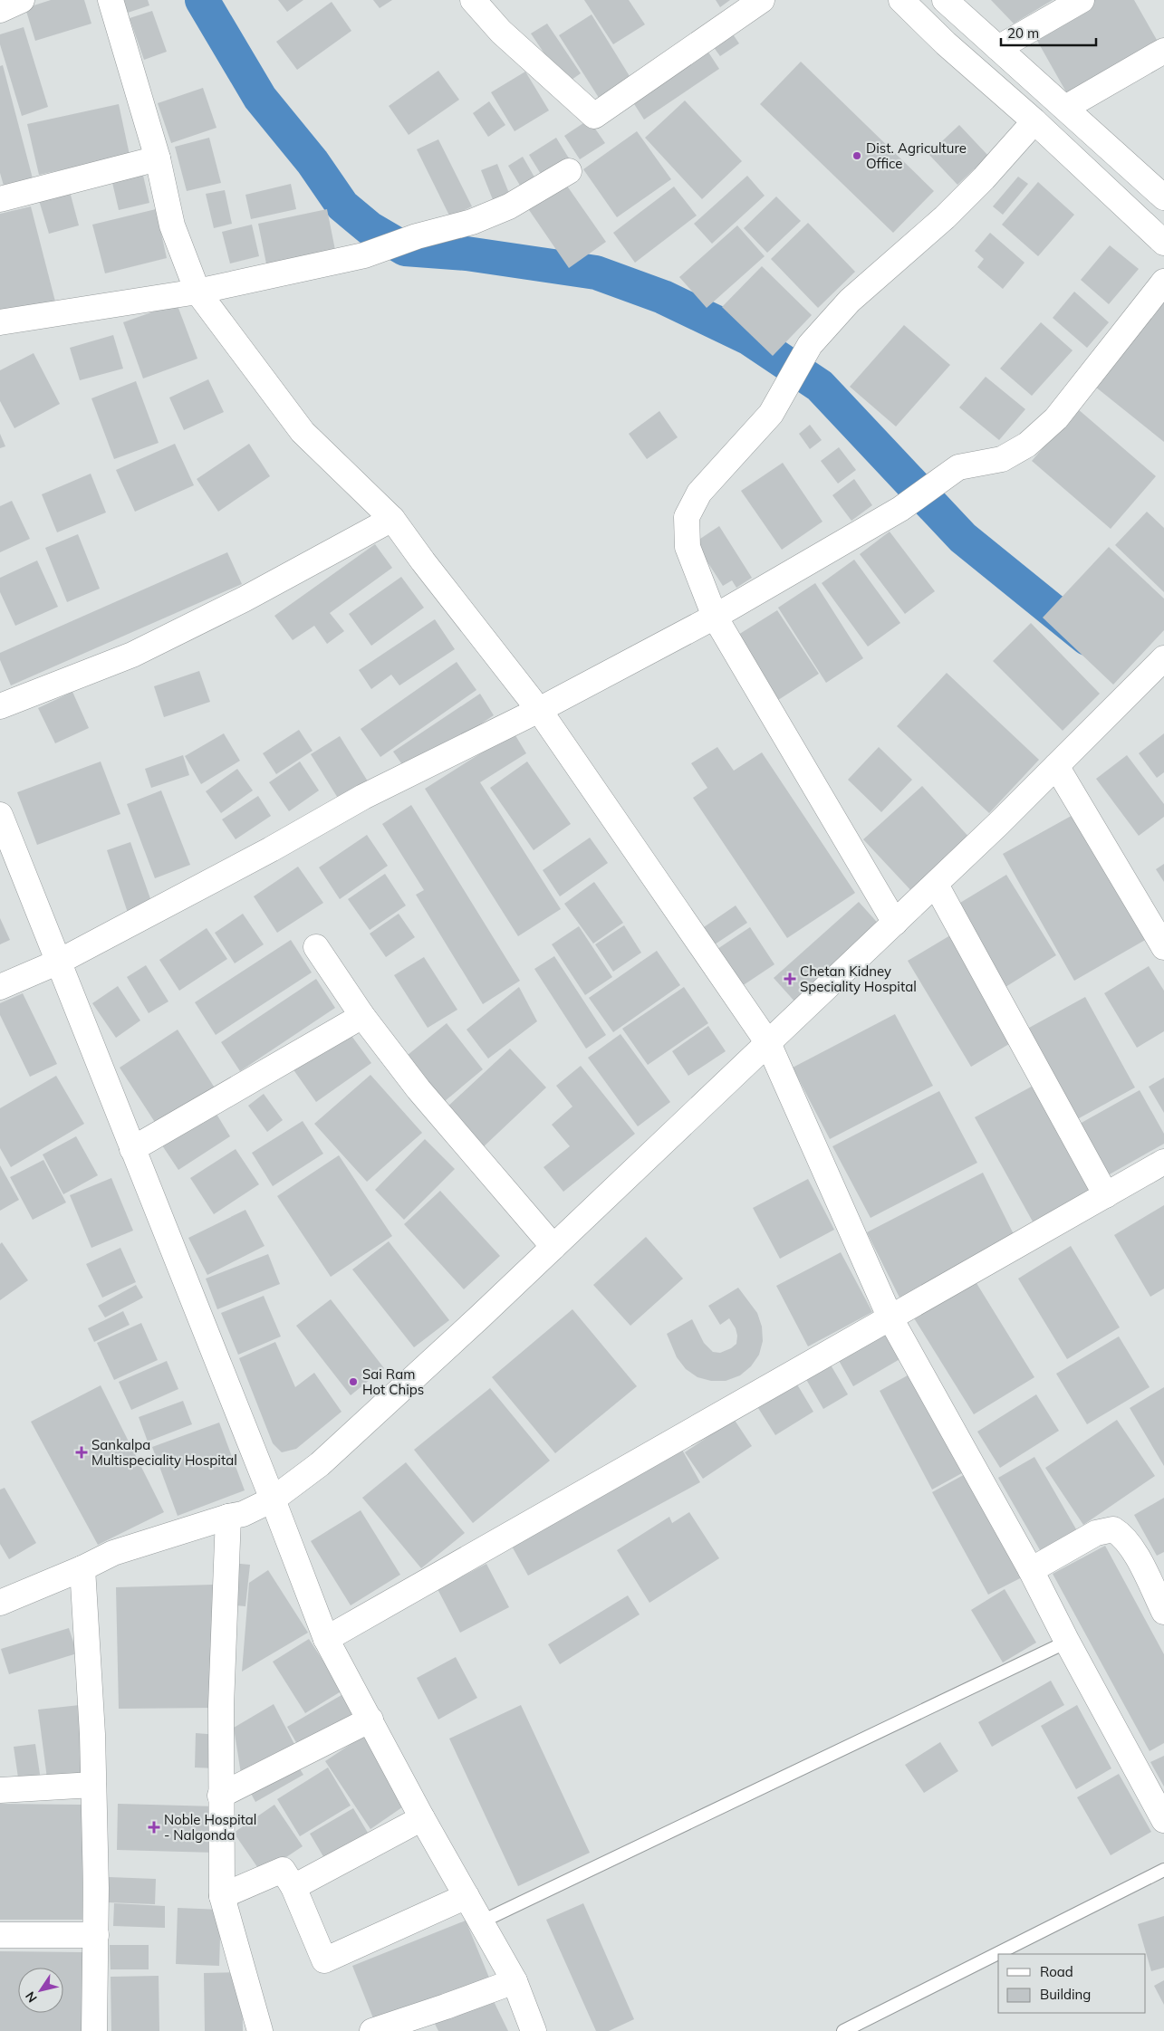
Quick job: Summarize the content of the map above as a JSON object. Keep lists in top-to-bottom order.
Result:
{
  "places": {
    "other": ["Dist. Agriculture Office", "Sai Ram Hot Chips"],
    "health": ["Chetan Kidney Speciality Hospital", "Sankalpa Multispeciality Hospital", "Noble Hospital - Nalgonda"]
  },
  "legend": ["Road", "Building"],
  "scale_bar": "20 m",
  "north": "bottom left"
}
